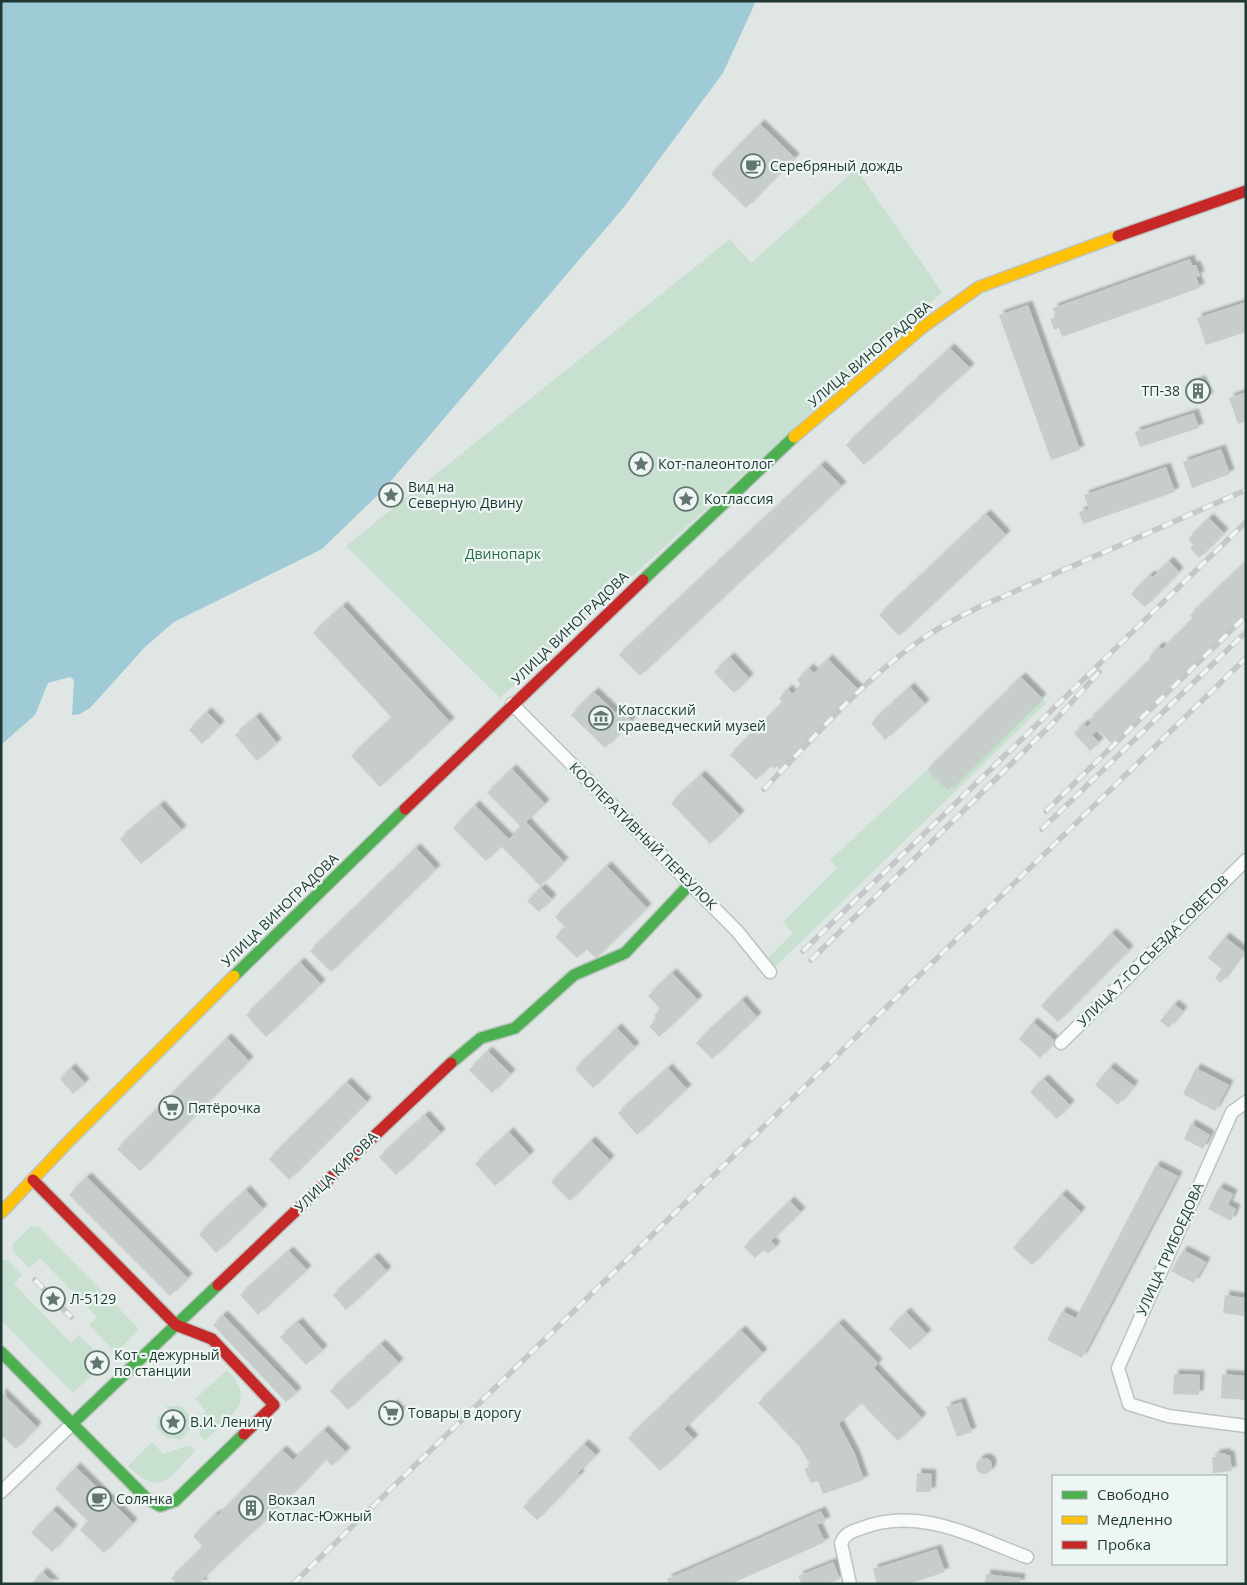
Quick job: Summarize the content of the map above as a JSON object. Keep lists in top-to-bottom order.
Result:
{
  "streets": {
    "street": [
      "УЛИЦА ВИНОГРАДОВА",
      "КООПЕРАТИВНЫЙ ПЕРЕУЛОК",
      "УЛИЦА 7-ГО СЪЕЗДА СОВЕТОВ",
      "УЛИЦА КИРОВА",
      "УЛИЦА ГРИБОЕДОВА"
    ]
  },
  "crossings": [
    ["УЛИЦА ВИНОГРАДОВА", "КООПЕРАТИВНЫЙ ПЕРЕУЛОК"],
    ["КООПЕРАТИВНЫЙ ПЕРЕУЛОК", "УЛИЦА КИРОВА"]
  ],
  "parks": ["Двинопарк"],
  "places": {
    "cafe": ["Серебряный дождь", "Солянка"],
    "building": ["ТП-38", "Вокзал Котлас-Южный"],
    "place": [
      "Кот-палеонтолог",
      "Вид на Северную Двину",
      "Котлассия",
      "Л-5129",
      "Кот - дежурный по станции",
      "В.И. Ленину"
    ],
    "museum": ["Котласский краеведческий музей"],
    "supermarket": ["Пятёрочка", "Товары в дорогу"]
  },
  "legend": ["Свободно", "Медленно", "Пробка"]
}
